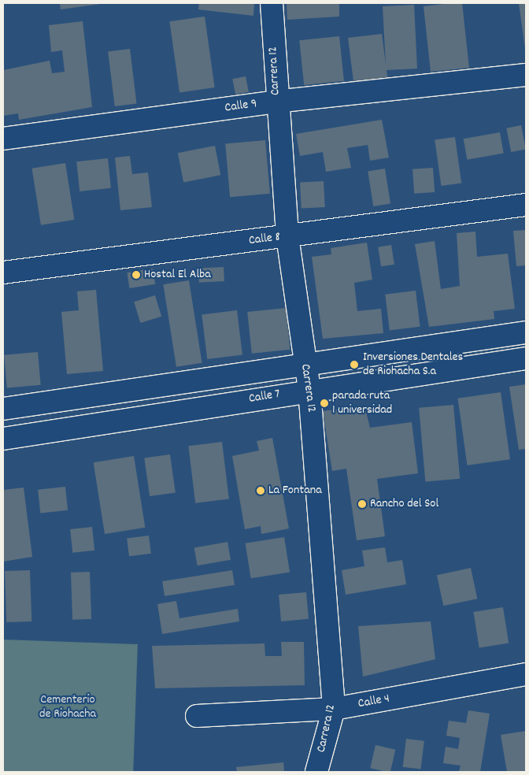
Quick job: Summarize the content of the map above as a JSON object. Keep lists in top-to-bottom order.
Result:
{
  "streets": {
    "street": [
      "Carrera 12",
      "Calle 9",
      "Calle 8",
      "Calle 7",
      "Calle 4"
    ]
  },
  "crossings": [
    ["Carrera 12", "Calle 9"],
    ["Carrera 12", "Calle 8"],
    ["Carrera 12", "Calle 7"],
    ["Carrera 12", "Calle 4"]
  ],
  "parks": ["Cementerio de Riohacha"],
  "places": [
    "Hostal El Alba",
    "Inversiones Dentales de Riohacha S.a",
    "parada ruta 1 universidad",
    "La Fontana",
    "Rancho del Sol"
  ]
}
